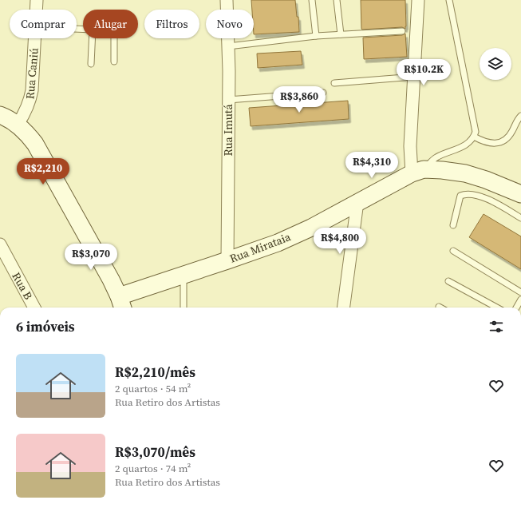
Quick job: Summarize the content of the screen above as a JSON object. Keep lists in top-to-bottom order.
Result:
{
  "streets": {
    "street": [
      "Rua Caniú",
      "Rua Imutá",
      "Rua Mirataia",
      "Rua B"
    ]
  },
  "crossings": [
    ["Rua Imutá", "Rua Mirataia"]
  ],
  "page": {
    "chip": [
      "Comprar",
      "Alugar",
      "Filtros",
      "Novo"
    ],
    "price": [
      "R$10.2K",
      "R$3,860",
      "R$4,310",
      "R$2,210",
      "R$4,800",
      "R$3,070"
    ],
    "heading": "6 imóveis",
    "list": [
      {
        "name": "R$2,210/mês",
        "note": "2 quartos · 54 m² · Rua Retiro dos Artistas"
      },
      {
        "name": "R$3,070/mês",
        "note": "2 quartos · 74 m² · Rua Retiro dos Artistas"
      }
    ]
  }
}
